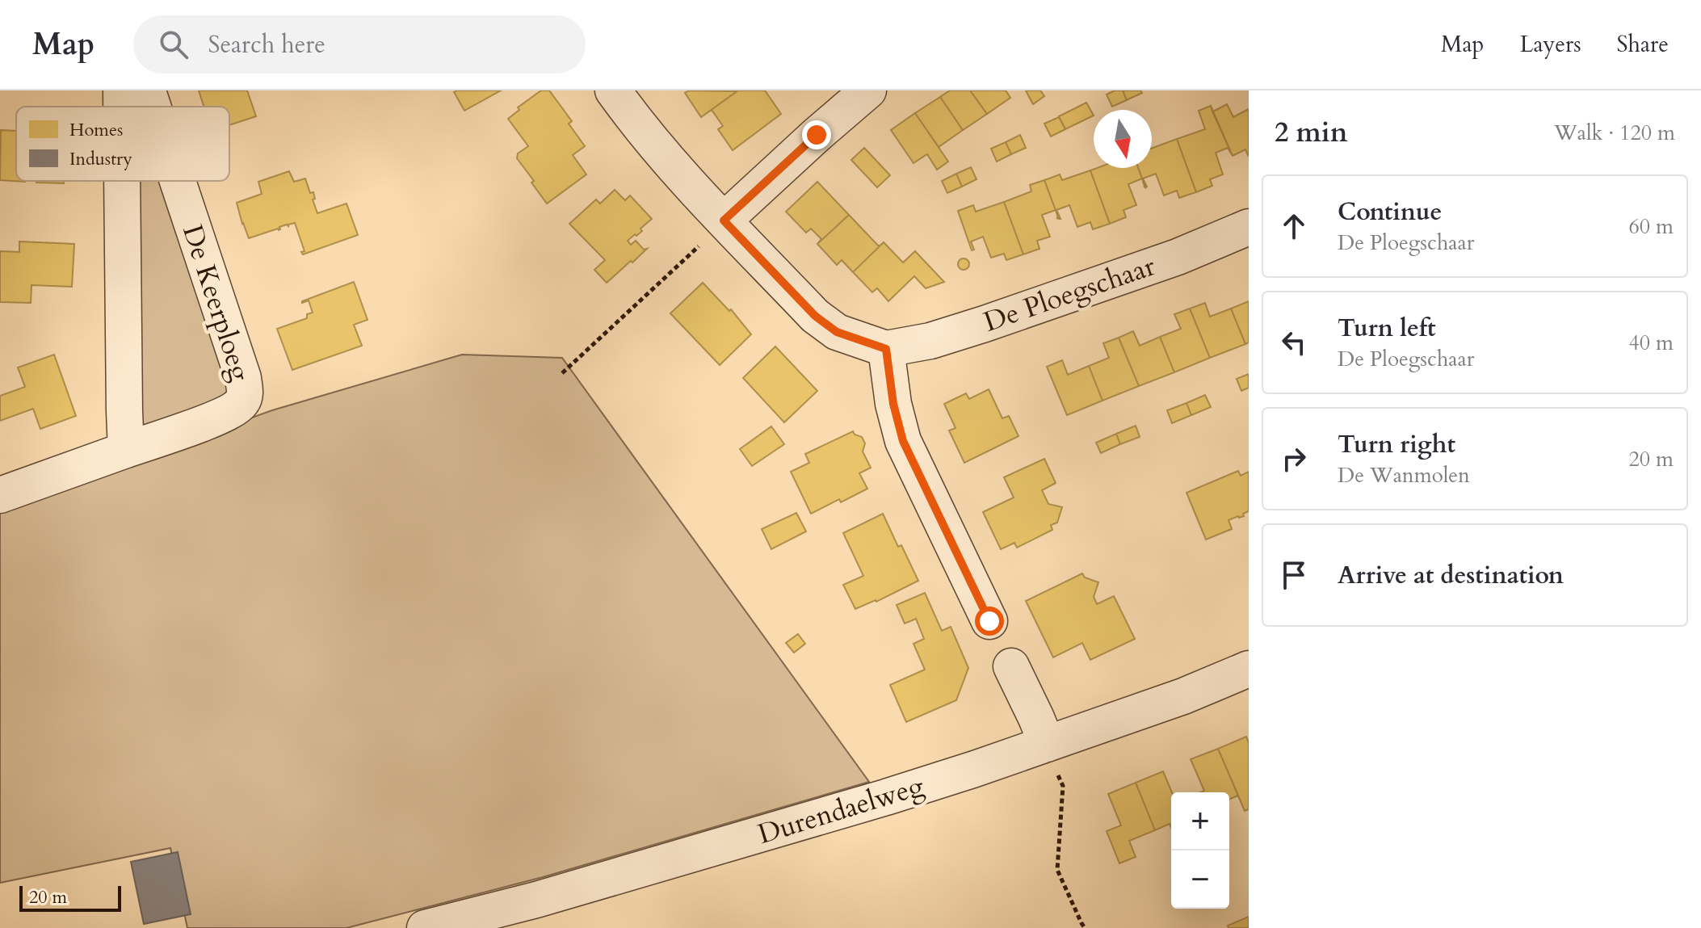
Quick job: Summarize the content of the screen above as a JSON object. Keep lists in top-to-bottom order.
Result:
{
  "streets": {
    "street": ["De Ploegschaar", "De Keerploeg", "Durendaelweg"]
  },
  "legend": ["Homes", "Industry"],
  "scale_bar": "20 m",
  "north": "bottom",
  "page": {
    "header": "Map",
    "search": "Search here",
    "nav": ["Map", "Layers", "Share"],
    "heading": ["2 min", "Walk · 120 m"],
    "list": [
      ["Continue", "De Ploegschaar", "60 m"],
      ["Turn left", "De Ploegschaar", "40 m"],
      ["Turn right", "De Wanmolen", "20 m"],
      "Arrive at destination"
    ],
    "map_buttons": ["+", "−"],
    "scale": "20 m"
  }
}
